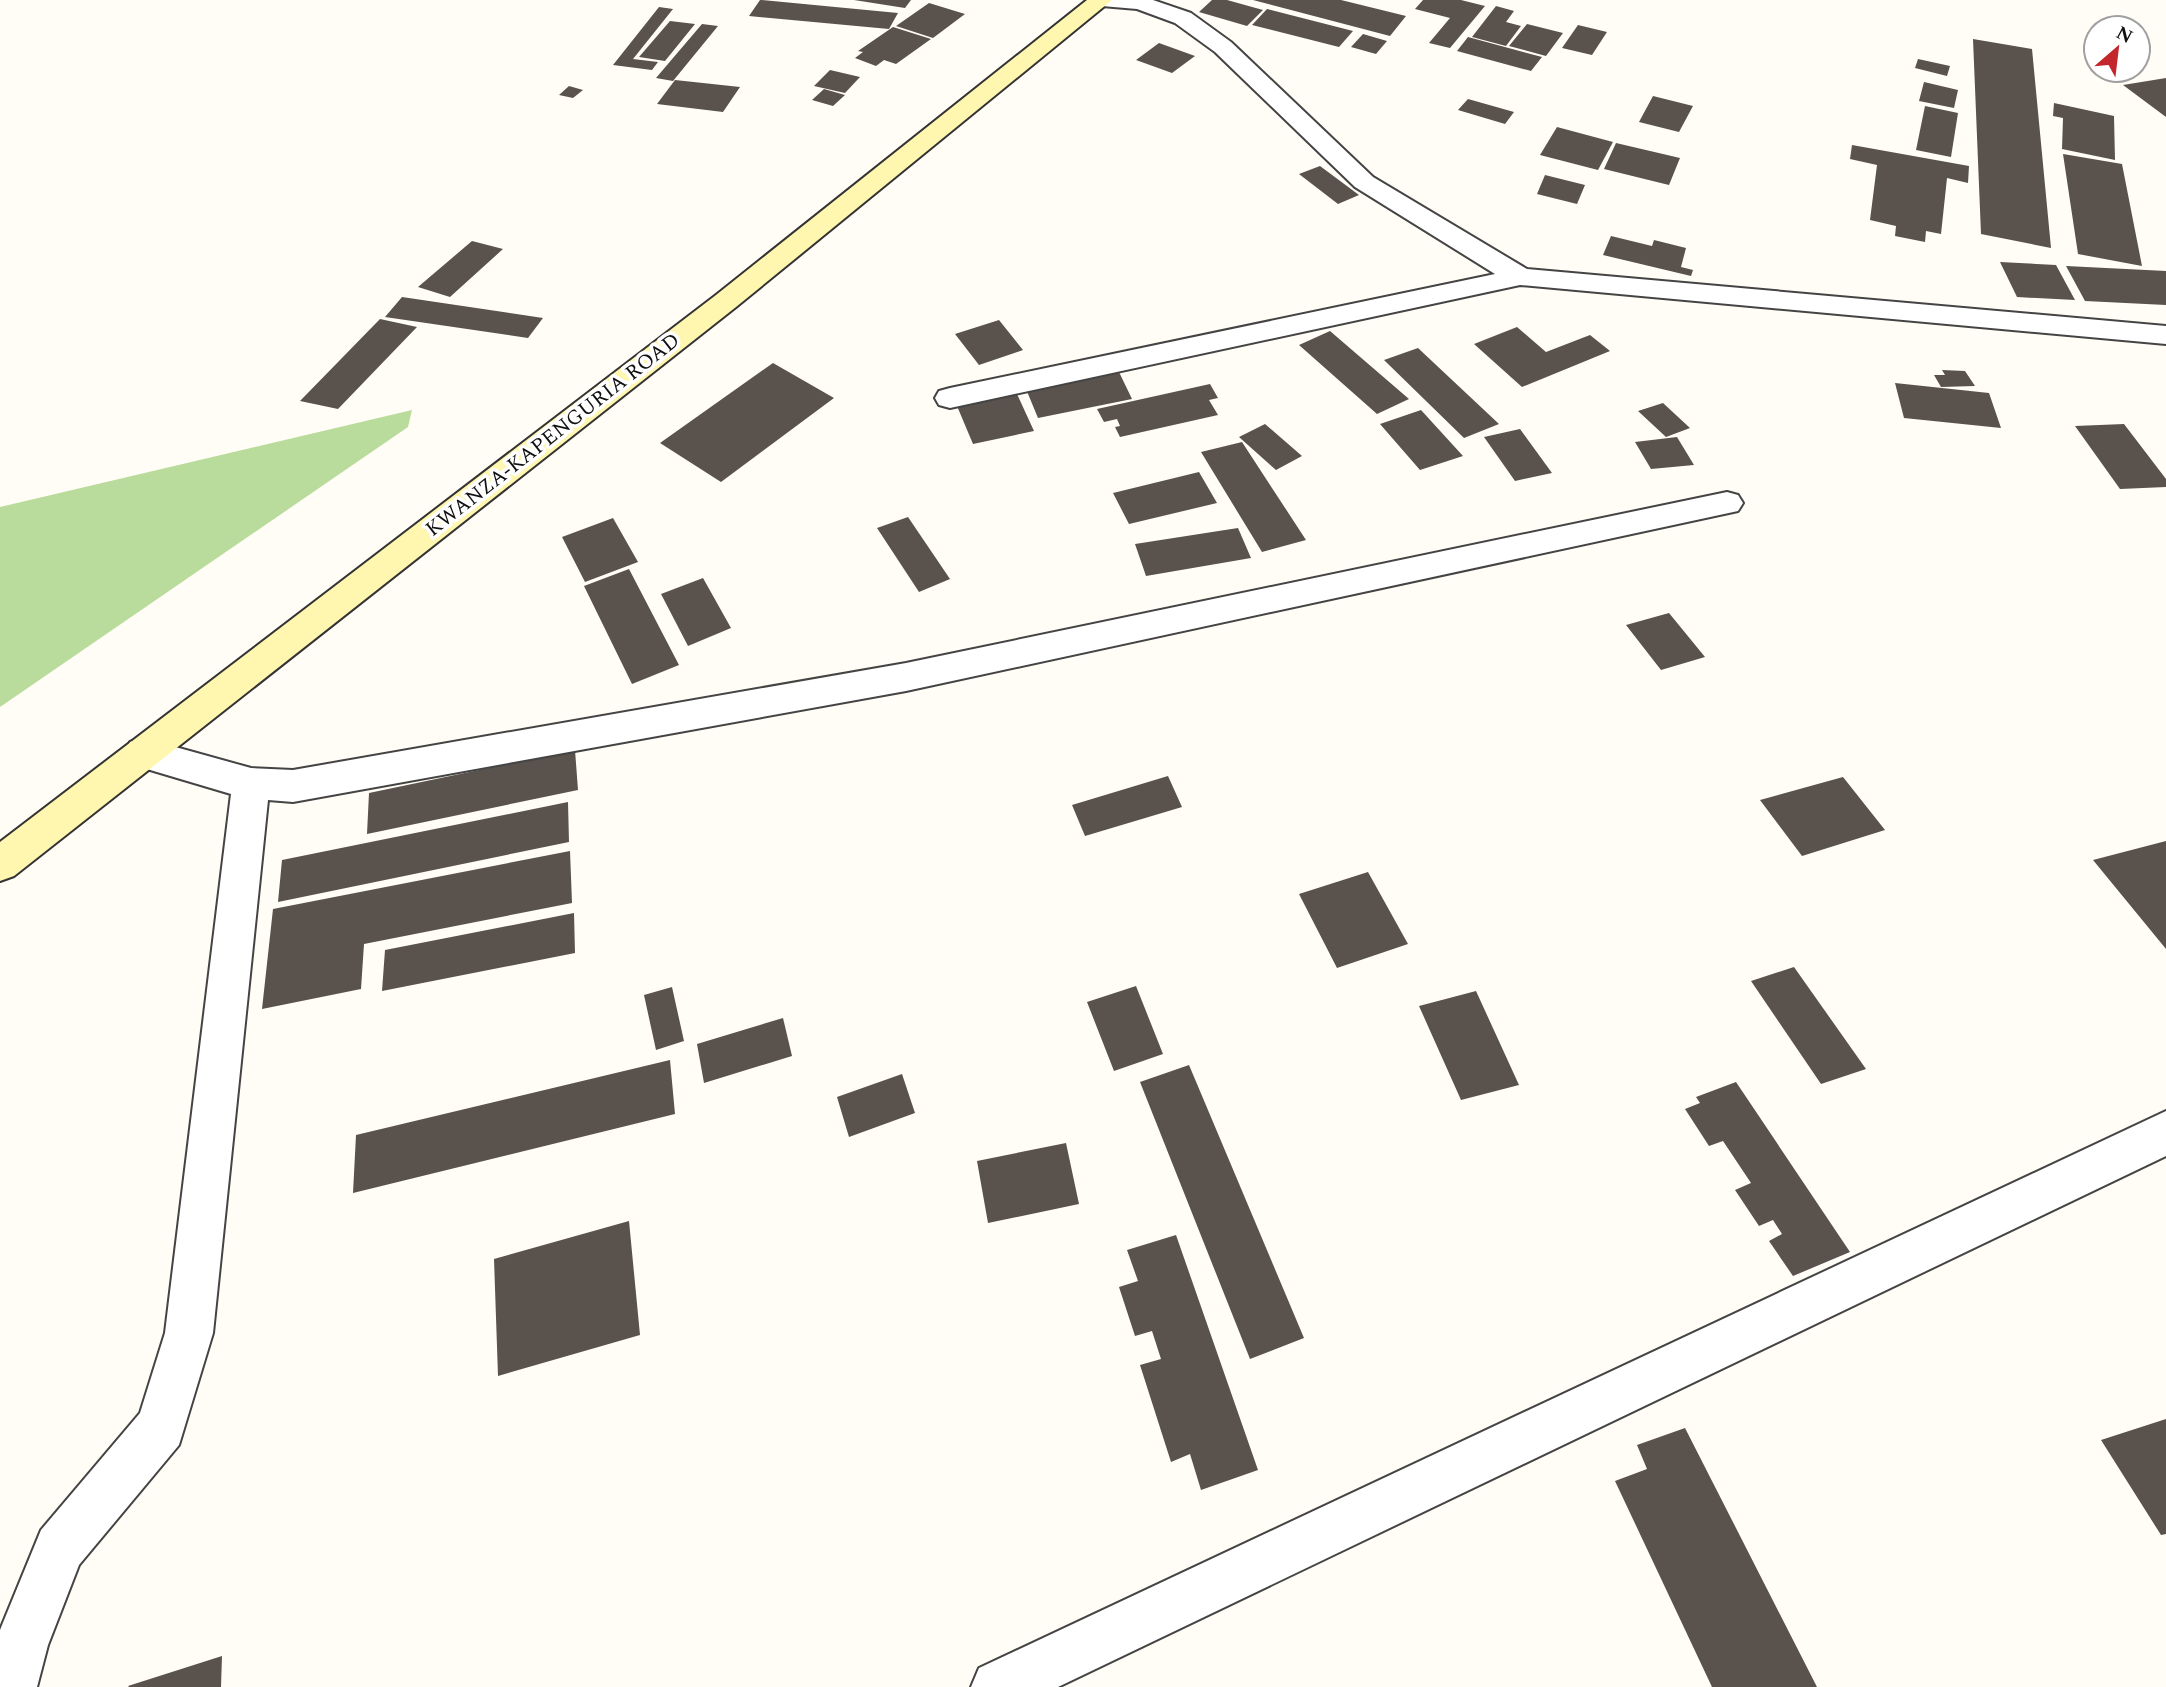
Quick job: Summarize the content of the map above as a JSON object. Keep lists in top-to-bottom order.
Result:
{
  "streets": {
    "street": ["KWANZA-KAPENGURIA ROAD"]
  },
  "north": "top right"
}
